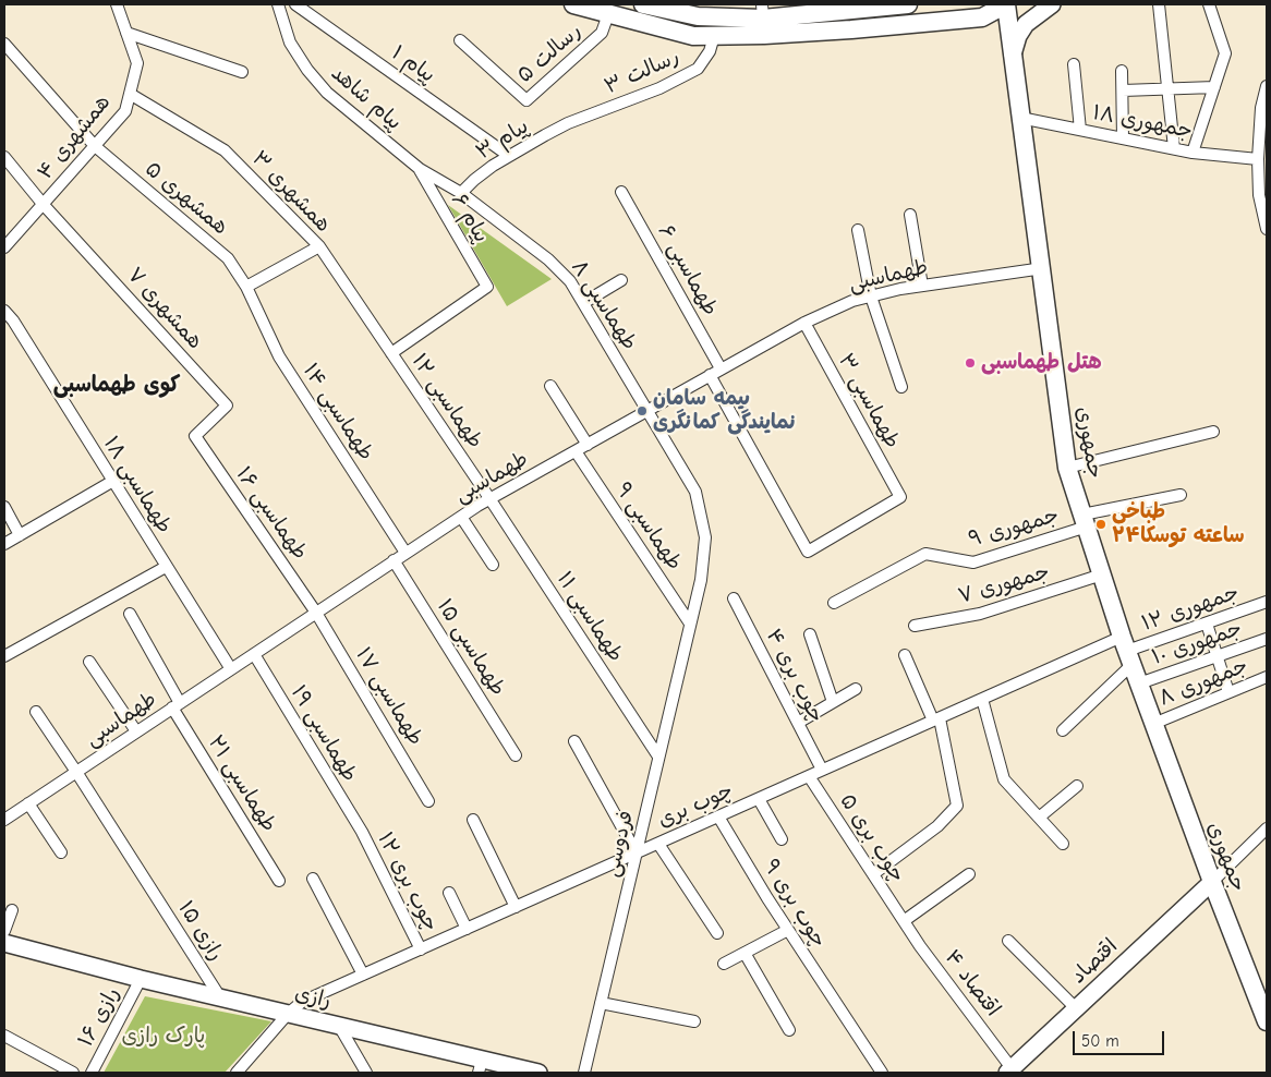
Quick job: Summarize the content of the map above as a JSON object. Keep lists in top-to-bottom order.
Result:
{
  "streets": {
    "main road": ["جمهوری", "اقتصاد", "رازی"],
    "street": [
      "۵ رسالت",
      "۱ پیام",
      "۳ رسالت",
      "پیام شاهد",
      "جمهوری ۱۸",
      "همشهری ۴",
      "۳ پیام",
      "۳ همشهری",
      "۵ همشهری",
      "۶ پیام",
      "۶ طهماسبی",
      "طهماسبی",
      "۸ طهماسبی",
      "۷ همشهری",
      "۱۲ طهماسبی",
      "۳ طهماسبی",
      "۱۴ طهماسبی",
      "۱۸ طهماسبی",
      "۱۶ طهماسبی",
      "۹ طهماسبی",
      "۹ جمهوری",
      "۷ جمهوری",
      "۱۲ جمهوری",
      "۱۱ طهماسبی",
      "۱۰ جمهوری",
      "۱۵ طهماسبی",
      "۴ چوب بری",
      "۸ جمهوری",
      "۱۷ طهماسبی",
      "۱۹ طهماسبی",
      "۲۱ طهماسبی",
      "چوب بری",
      "۵ چوب بری",
      "فردوسی",
      "۱۲ چوب بری",
      "۹ چوب بری",
      "۱۵ رازی",
      "۴ اقتصاد",
      "رازی ۱۶"
    ]
  },
  "crossings": [
    ["۱ پیام", "۳ پیام"],
    ["۳ رسالت", "۳ پیام"],
    ["پیام شاهد", "۳ پیام"],
    ["پیام شاهد", "۶ پیام"],
    ["پیام شاهد", "۸ طهماسبی"],
    ["جمهوری ۱۸", "جمهوری"],
    ["همشهری ۴", "۳ همشهری"],
    ["همشهری ۴", "۵ همشهری"],
    ["همشهری ۴", "۷ همشهری"],
    ["۳ پیام", "۸ طهماسبی"],
    ["۳ همشهری", "۶ پیام"],
    ["۳ همشهری", "۱۲ طهماسبی"],
    ["۵ همشهری", "۱۴ طهماسبی"],
    ["۶ پیام", "۱۲ طهماسبی"],
    ["۶ طهماسبی", "طهماسبی"],
    ["طهماسبی", "۸ طهماسبی"],
    ["طهماسبی", "۱۲ طهماسبی"],
    ["طهماسبی", "۳ طهماسبی"],
    ["طهماسبی", "۱۴ طهماسبی"],
    ["طهماسبی", "جمهوری"],
    ["طهماسبی", "۱۸ طهماسبی"],
    ["طهماسبی", "۱۶ طهماسبی"],
    ["طهماسبی", "۹ طهماسبی"],
    ["طهماسبی", "۱۱ طهماسبی"],
    ["طهماسبی", "۱۵ طهماسبی"],
    ["طهماسبی", "۱۷ طهماسبی"],
    ["طهماسبی", "۱۹ طهماسبی"],
    ["طهماسبی", "۲۱ طهماسبی"],
    ["طهماسبی", "۱۵ رازی"],
    ["۸ طهماسبی", "۹ طهماسبی"],
    ["۸ طهماسبی", "فردوسی"],
    ["۷ همشهری", "۱۶ طهماسبی"],
    ["۱۲ طهماسبی", "۱۱ طهماسبی"],
    ["جمهوری", "۹ جمهوری"],
    ["جمهوری", "۷ جمهوری"],
    ["جمهوری", "۱۲ جمهوری"],
    ["جمهوری", "۱۰ جمهوری"],
    ["جمهوری", "۸ جمهوری"],
    ["جمهوری", "چوب بری"],
    ["جمهوری", "اقتصاد"],
    ["۱۶ طهماسبی", "۱۷ طهماسبی"],
    ["۹ طهماسبی", "فردوسی"],
    ["۱۲ جمهوری", "چوب بری"],
    ["۱۱ طهماسبی", "فردوسی"],
    ["۴ چوب بری", "چوب بری"],
    ["۱۹ طهماسبی", "۱۲ چوب بری"],
    ["چوب بری", "۵ چوب بری"],
    ["چوب بری", "فردوسی"],
    ["چوب بری", "۱۲ چوب بری"],
    ["چوب بری", "۹ چوب بری"],
    ["چوب بری", "رازی"],
    ["۵ چوب بری", "۴ اقتصاد"],
    ["۱۵ رازی", "رازی"],
    ["اقتصاد", "۴ اقتصاد"],
    ["رازی", "رازی ۱۶"]
  ],
  "districts": ["کوی طهماسبی"],
  "parks": ["پارک رازی"],
  "places": ["هتل طهماسبی", "بیمه سامان نمایندگی کمانگری", "طباخی ۲۴ساعته توسکا"],
  "scale_bar": "50 m"
}
